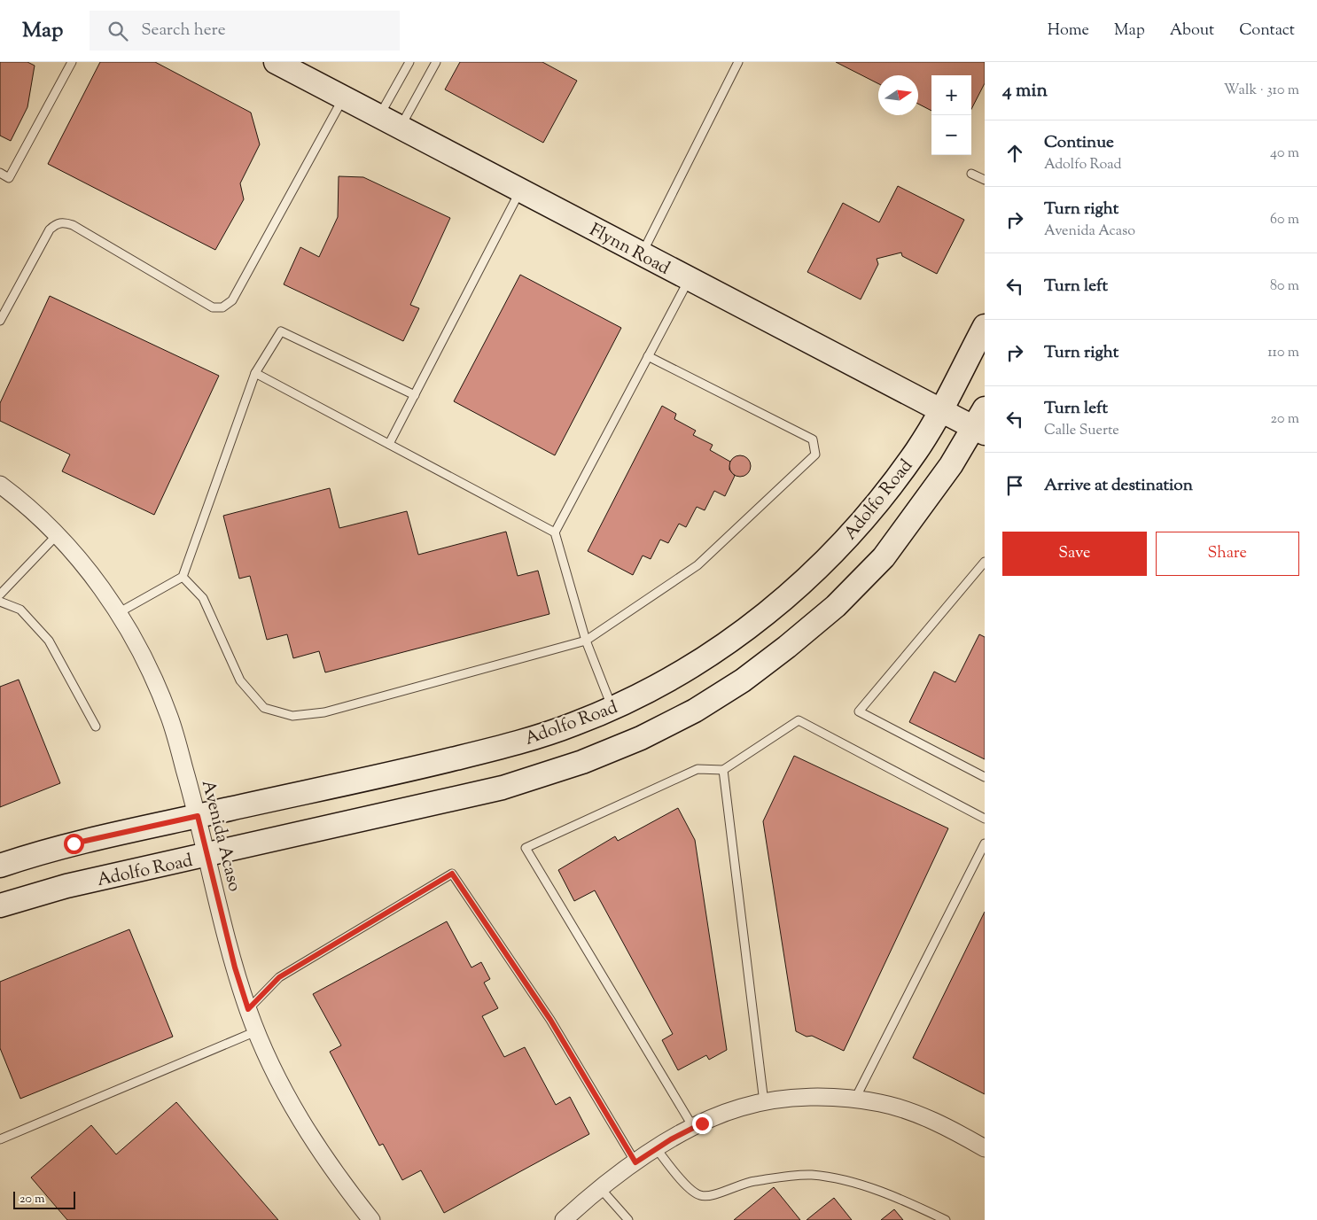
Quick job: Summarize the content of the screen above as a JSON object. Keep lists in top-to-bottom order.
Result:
{
  "streets": {
    "main road": ["Flynn Road", "Adolfo Road"],
    "street": ["Avenida Acaso"]
  },
  "crossings": [
    ["Flynn Road", "Adolfo Road"],
    ["Adolfo Road", "Avenida Acaso"]
  ],
  "scale_bar": "20 m",
  "north": "right",
  "page": {
    "header": "Map",
    "search": "Search here",
    "nav": [
      "Home",
      "Map",
      "About",
      "Contact"
    ],
    "heading": ["4 min", "Walk · 310 m"],
    "map_buttons": ["+", "−"],
    "list": [
      ["Continue", "Adolfo Road", "40 m"],
      ["Turn right", "Avenida Acaso", "60 m"],
      ["Turn left", "80 m"],
      ["Turn right", "110 m"],
      ["Turn left", "Calle Suerte", "20 m"],
      "Arrive at destination"
    ],
    "buttons": ["Save", "Share"],
    "scale": "20 m"
  }
}
